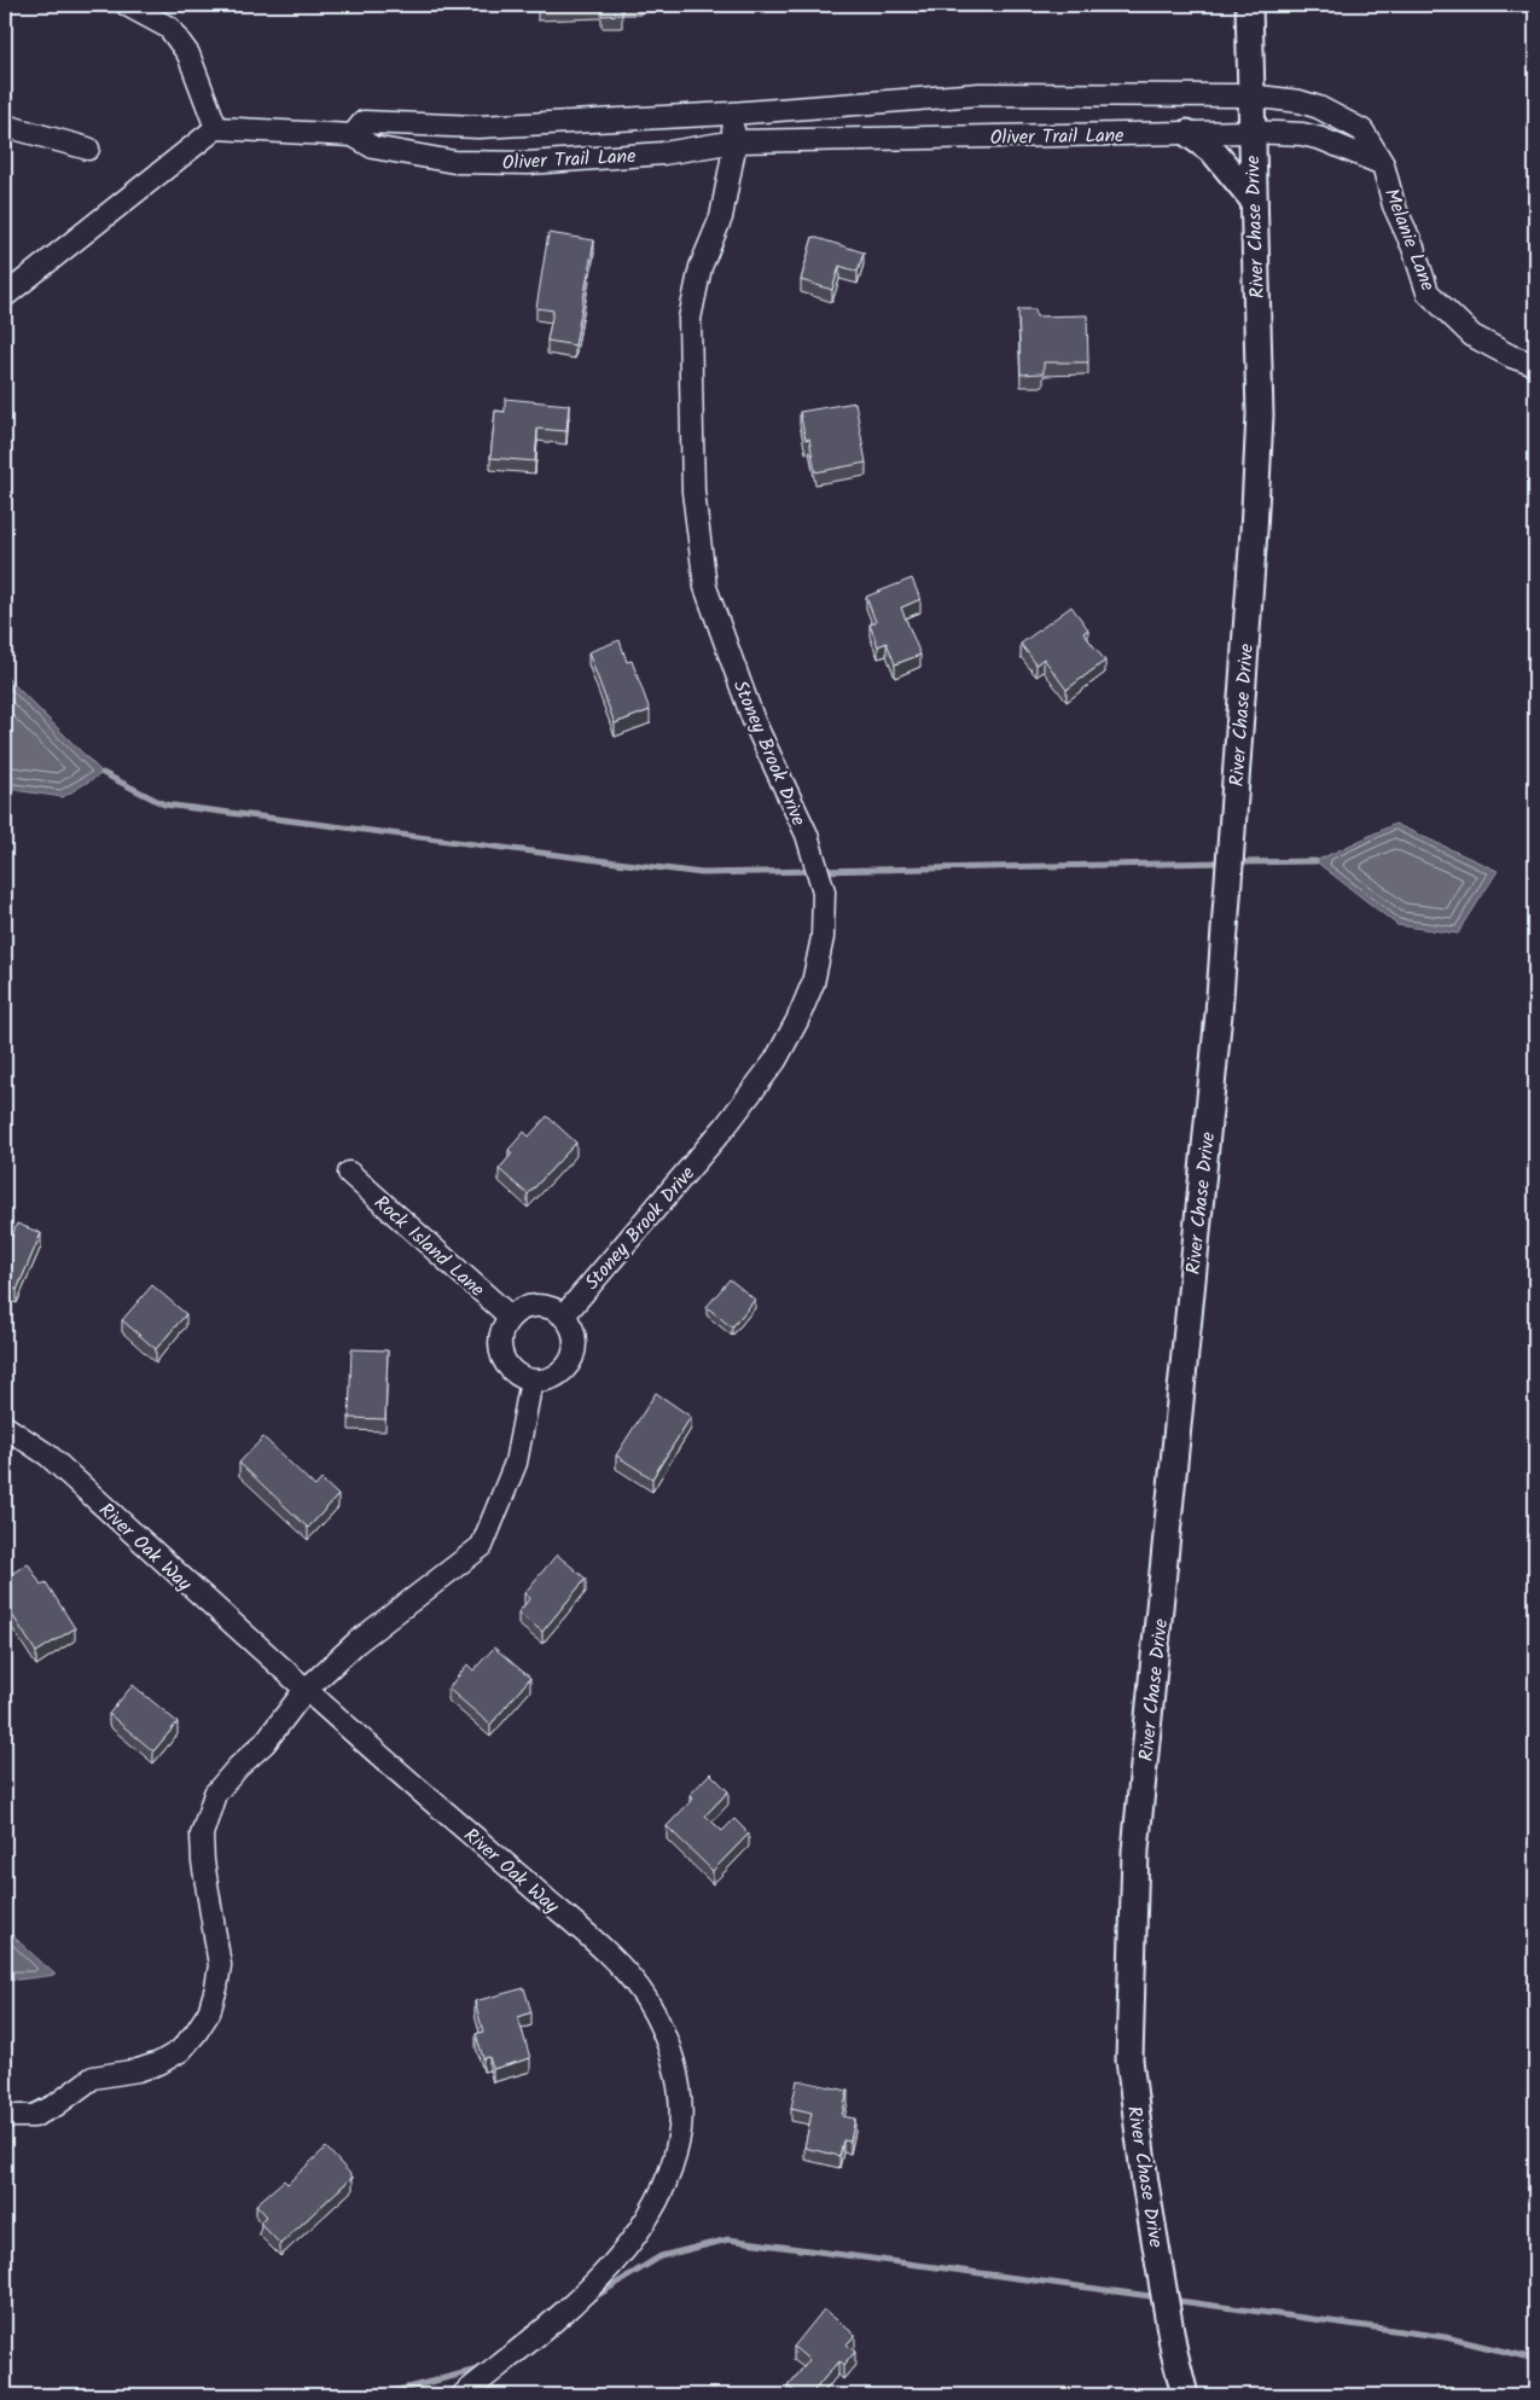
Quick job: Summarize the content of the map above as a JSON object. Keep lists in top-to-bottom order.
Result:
{
  "streets": {
    "street": [
      "Oliver Trail Lane",
      "River Chase Drive",
      "Melanie Lane",
      "Stoney Brook Drive",
      "Rock Island Lane",
      "River Oak Way"
    ]
  },
  "crossings": [
    ["Oliver Trail Lane", "River Chase Drive"],
    ["Oliver Trail Lane", "Melanie Lane"],
    ["Oliver Trail Lane", "Stoney Brook Drive"],
    ["River Chase Drive", "Melanie Lane"],
    ["Stoney Brook Drive", "Rock Island Lane"]
  ]
}
